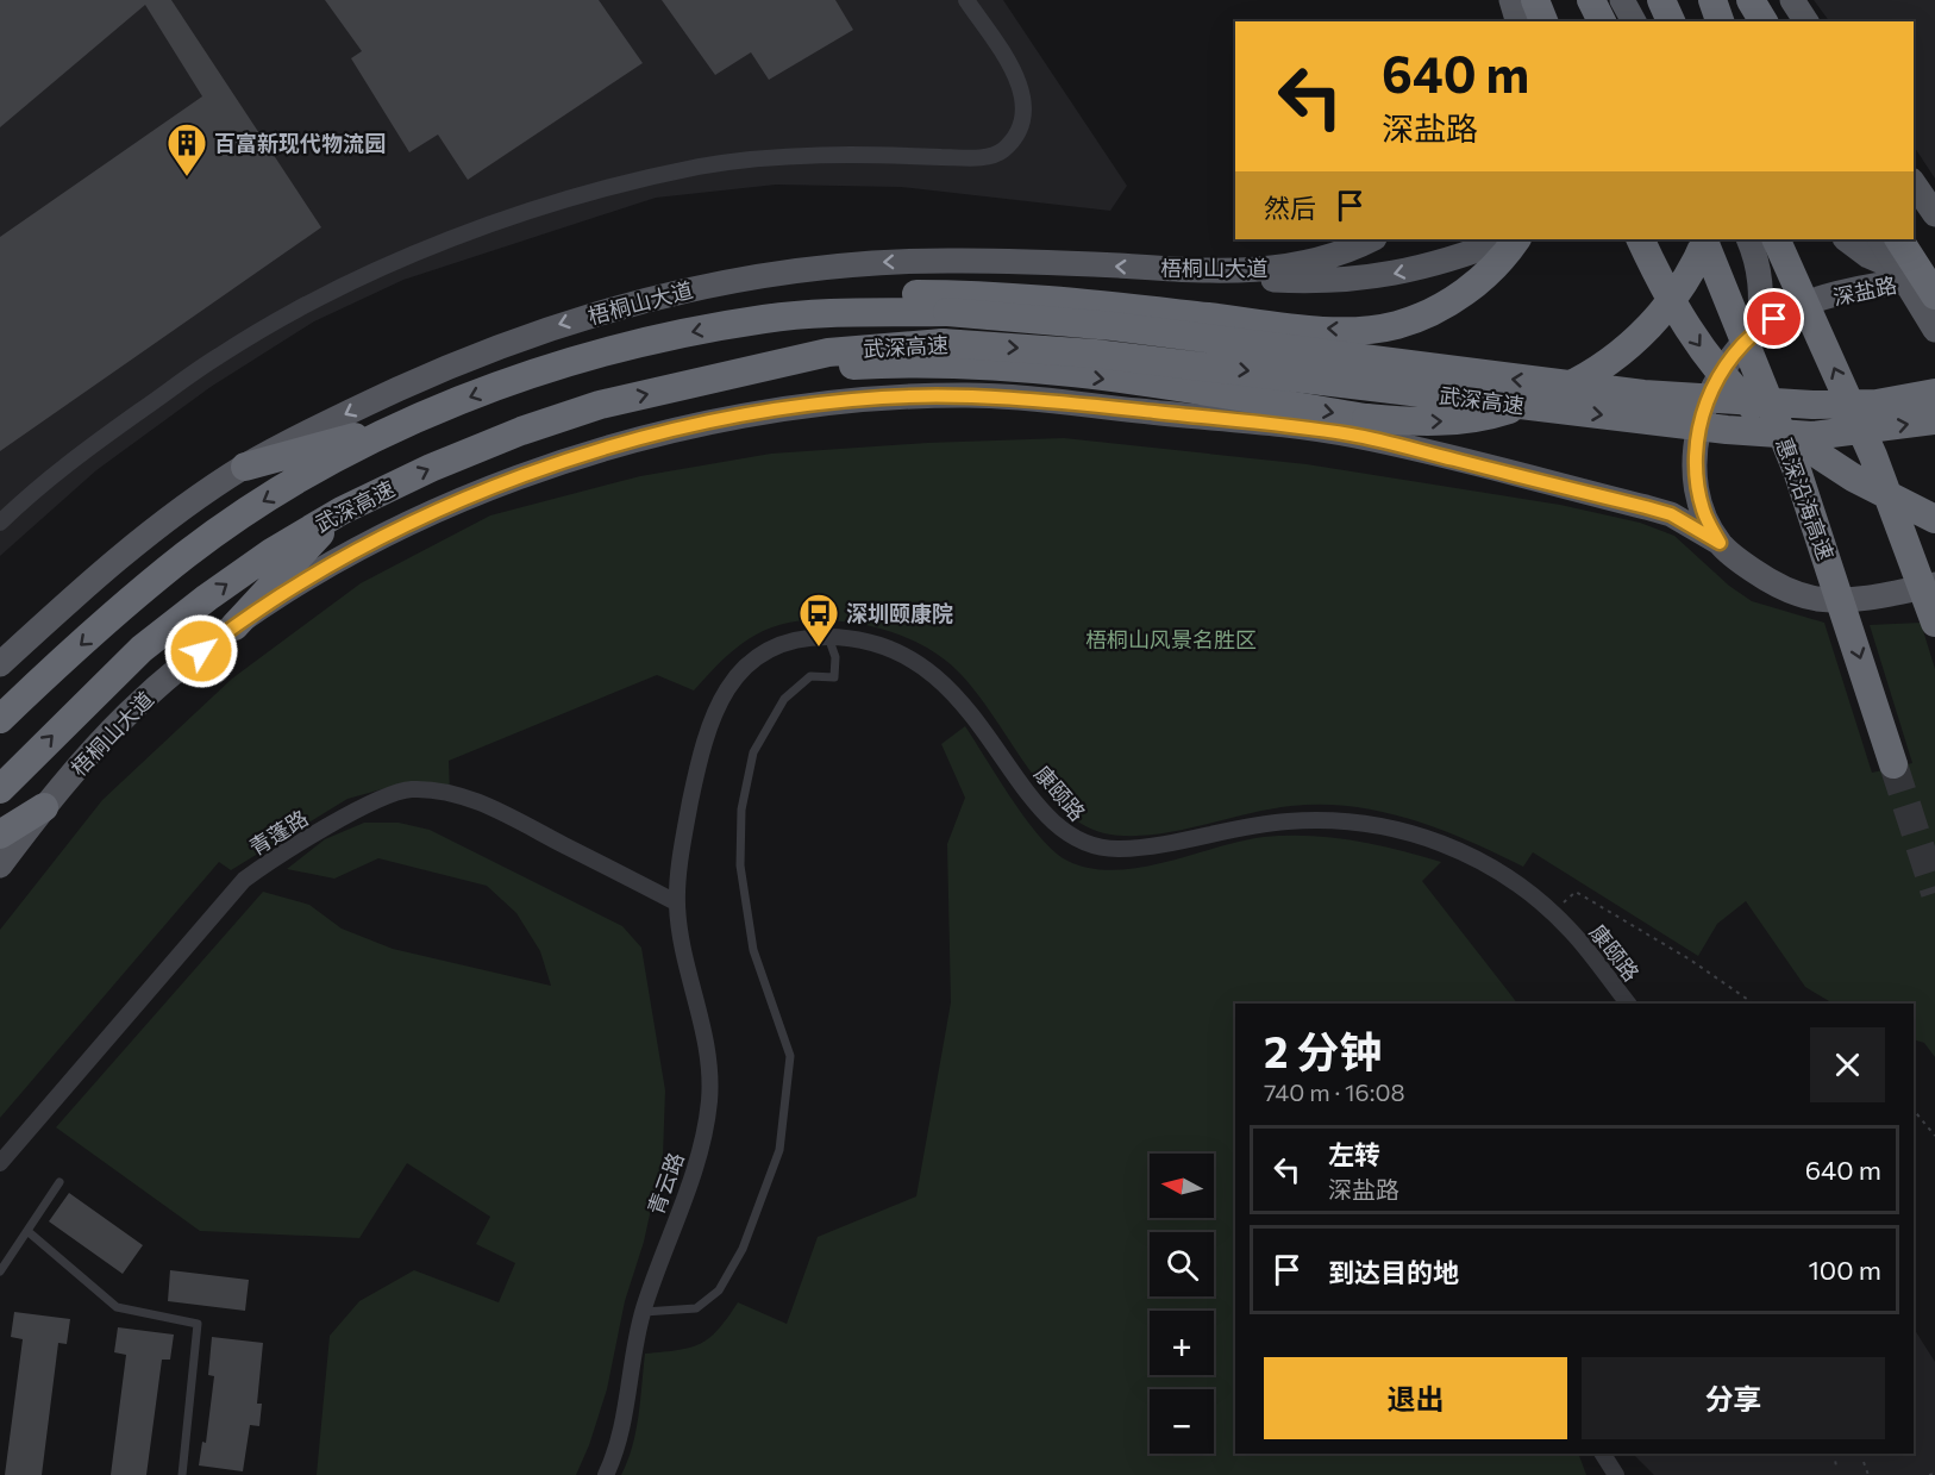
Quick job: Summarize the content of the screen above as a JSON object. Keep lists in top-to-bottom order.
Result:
{
  "streets": {
    "highway": ["武深高速", "惠深沿海高速"],
    "main road": ["梧桐山大道", "深盐路"],
    "street": ["康颐路", "青蓬路", "青云路"]
  },
  "crossings": [
    ["梧桐山大道", "深盐路"],
    ["康颐路", "青蓬路"],
    ["康颐路", "青云路"],
    ["青蓬路", "青云路"]
  ],
  "parks": ["梧桐山风景名胜区"],
  "places": {
    "building": ["百富新现代物流园"],
    "bus stop": ["深圳颐康院"]
  },
  "north": "left",
  "page": {
    "turn": ["640 m", "深盐路"],
    "then": "然后",
    "heading": ["2 分钟", "740 m · 16:08"],
    "list": [
      {
        "name": "左转",
        "note": "深盐路",
        "value": "640 m"
      },
      {
        "name": "到达目的地",
        "value": "100 m"
      }
    ],
    "map_buttons": ["+", "−"],
    "buttons": ["退出", "分享"]
  }
}
